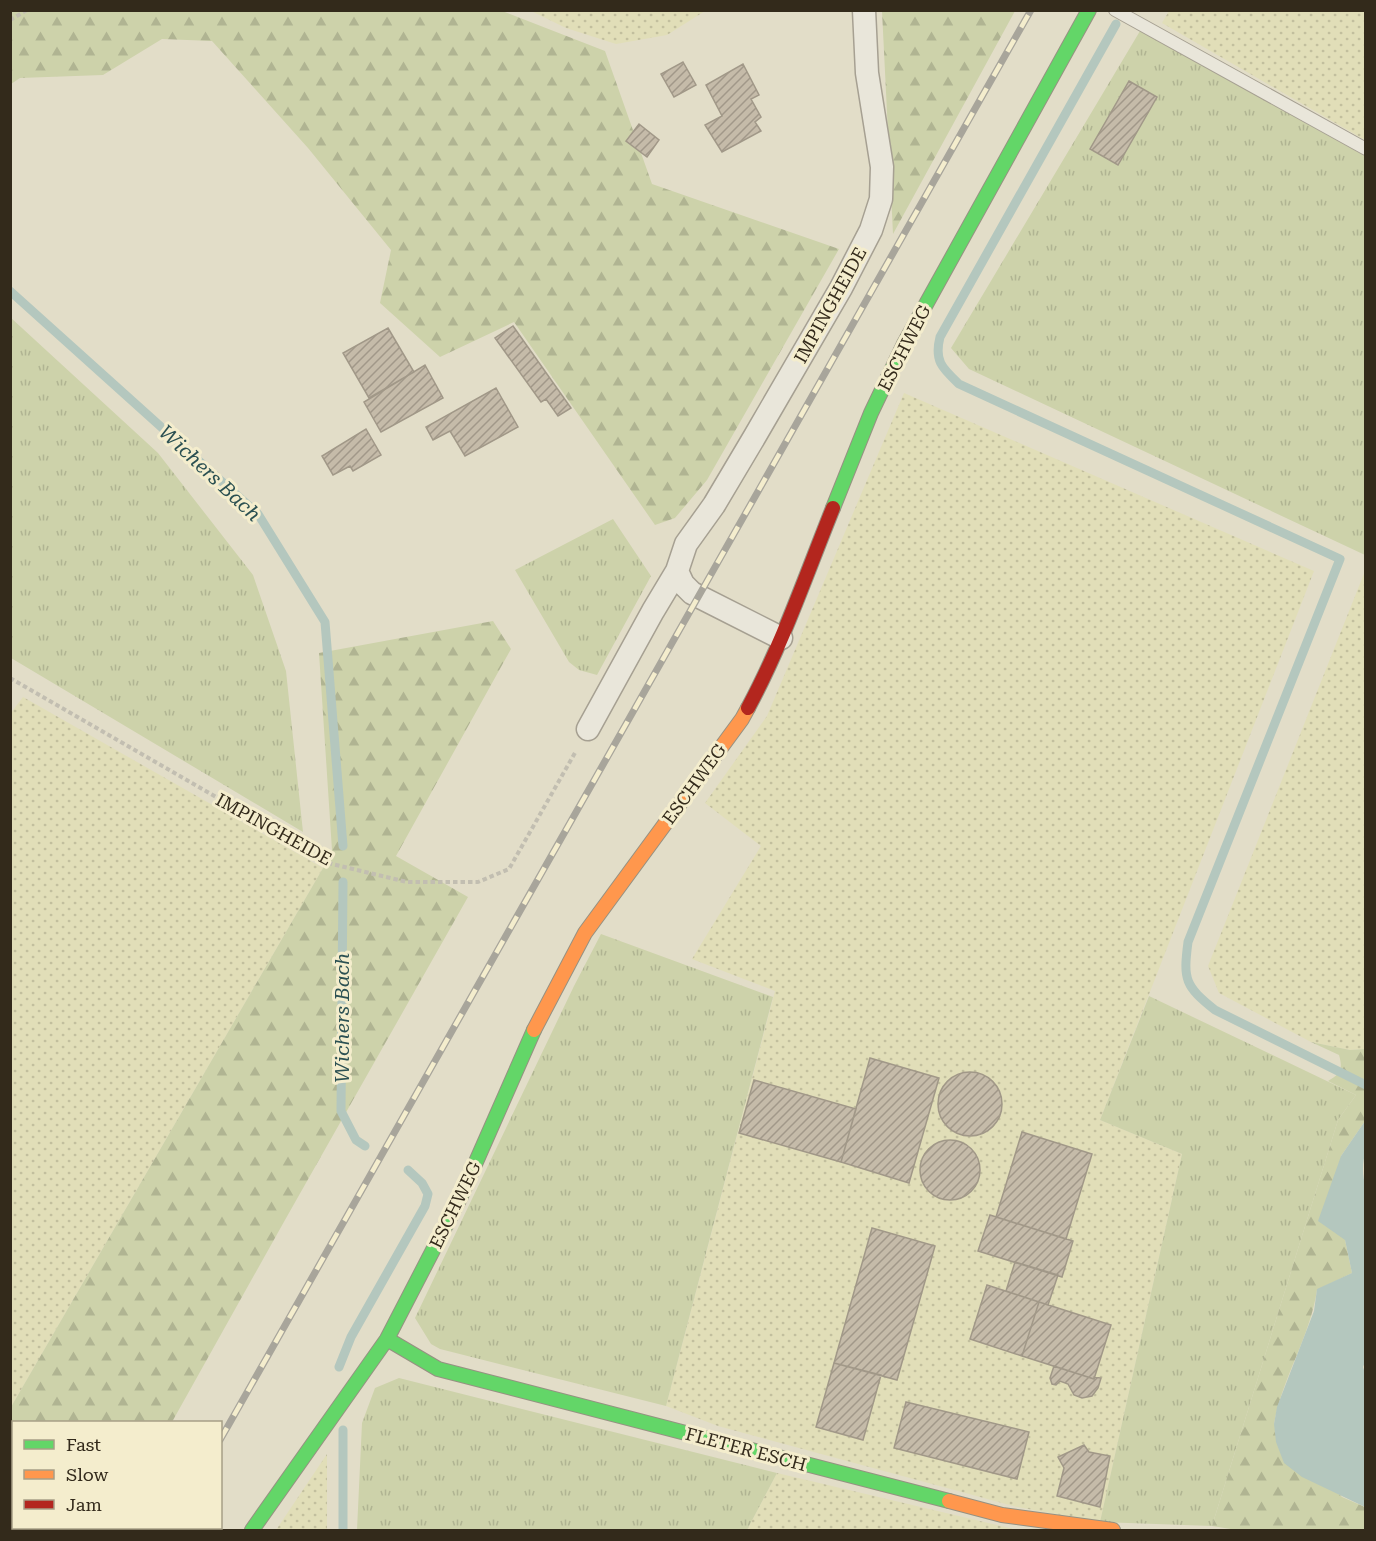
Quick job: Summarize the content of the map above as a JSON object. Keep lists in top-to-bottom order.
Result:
{
  "streets": {
    "street": ["IMPINGHEIDE", "ESCHWEG", "FLETER ESCH"]
  },
  "crossings": [
    ["ESCHWEG", "FLETER ESCH"]
  ],
  "water": ["Wichers Bach"],
  "legend": ["Fast", "Slow", "Jam"]
}
